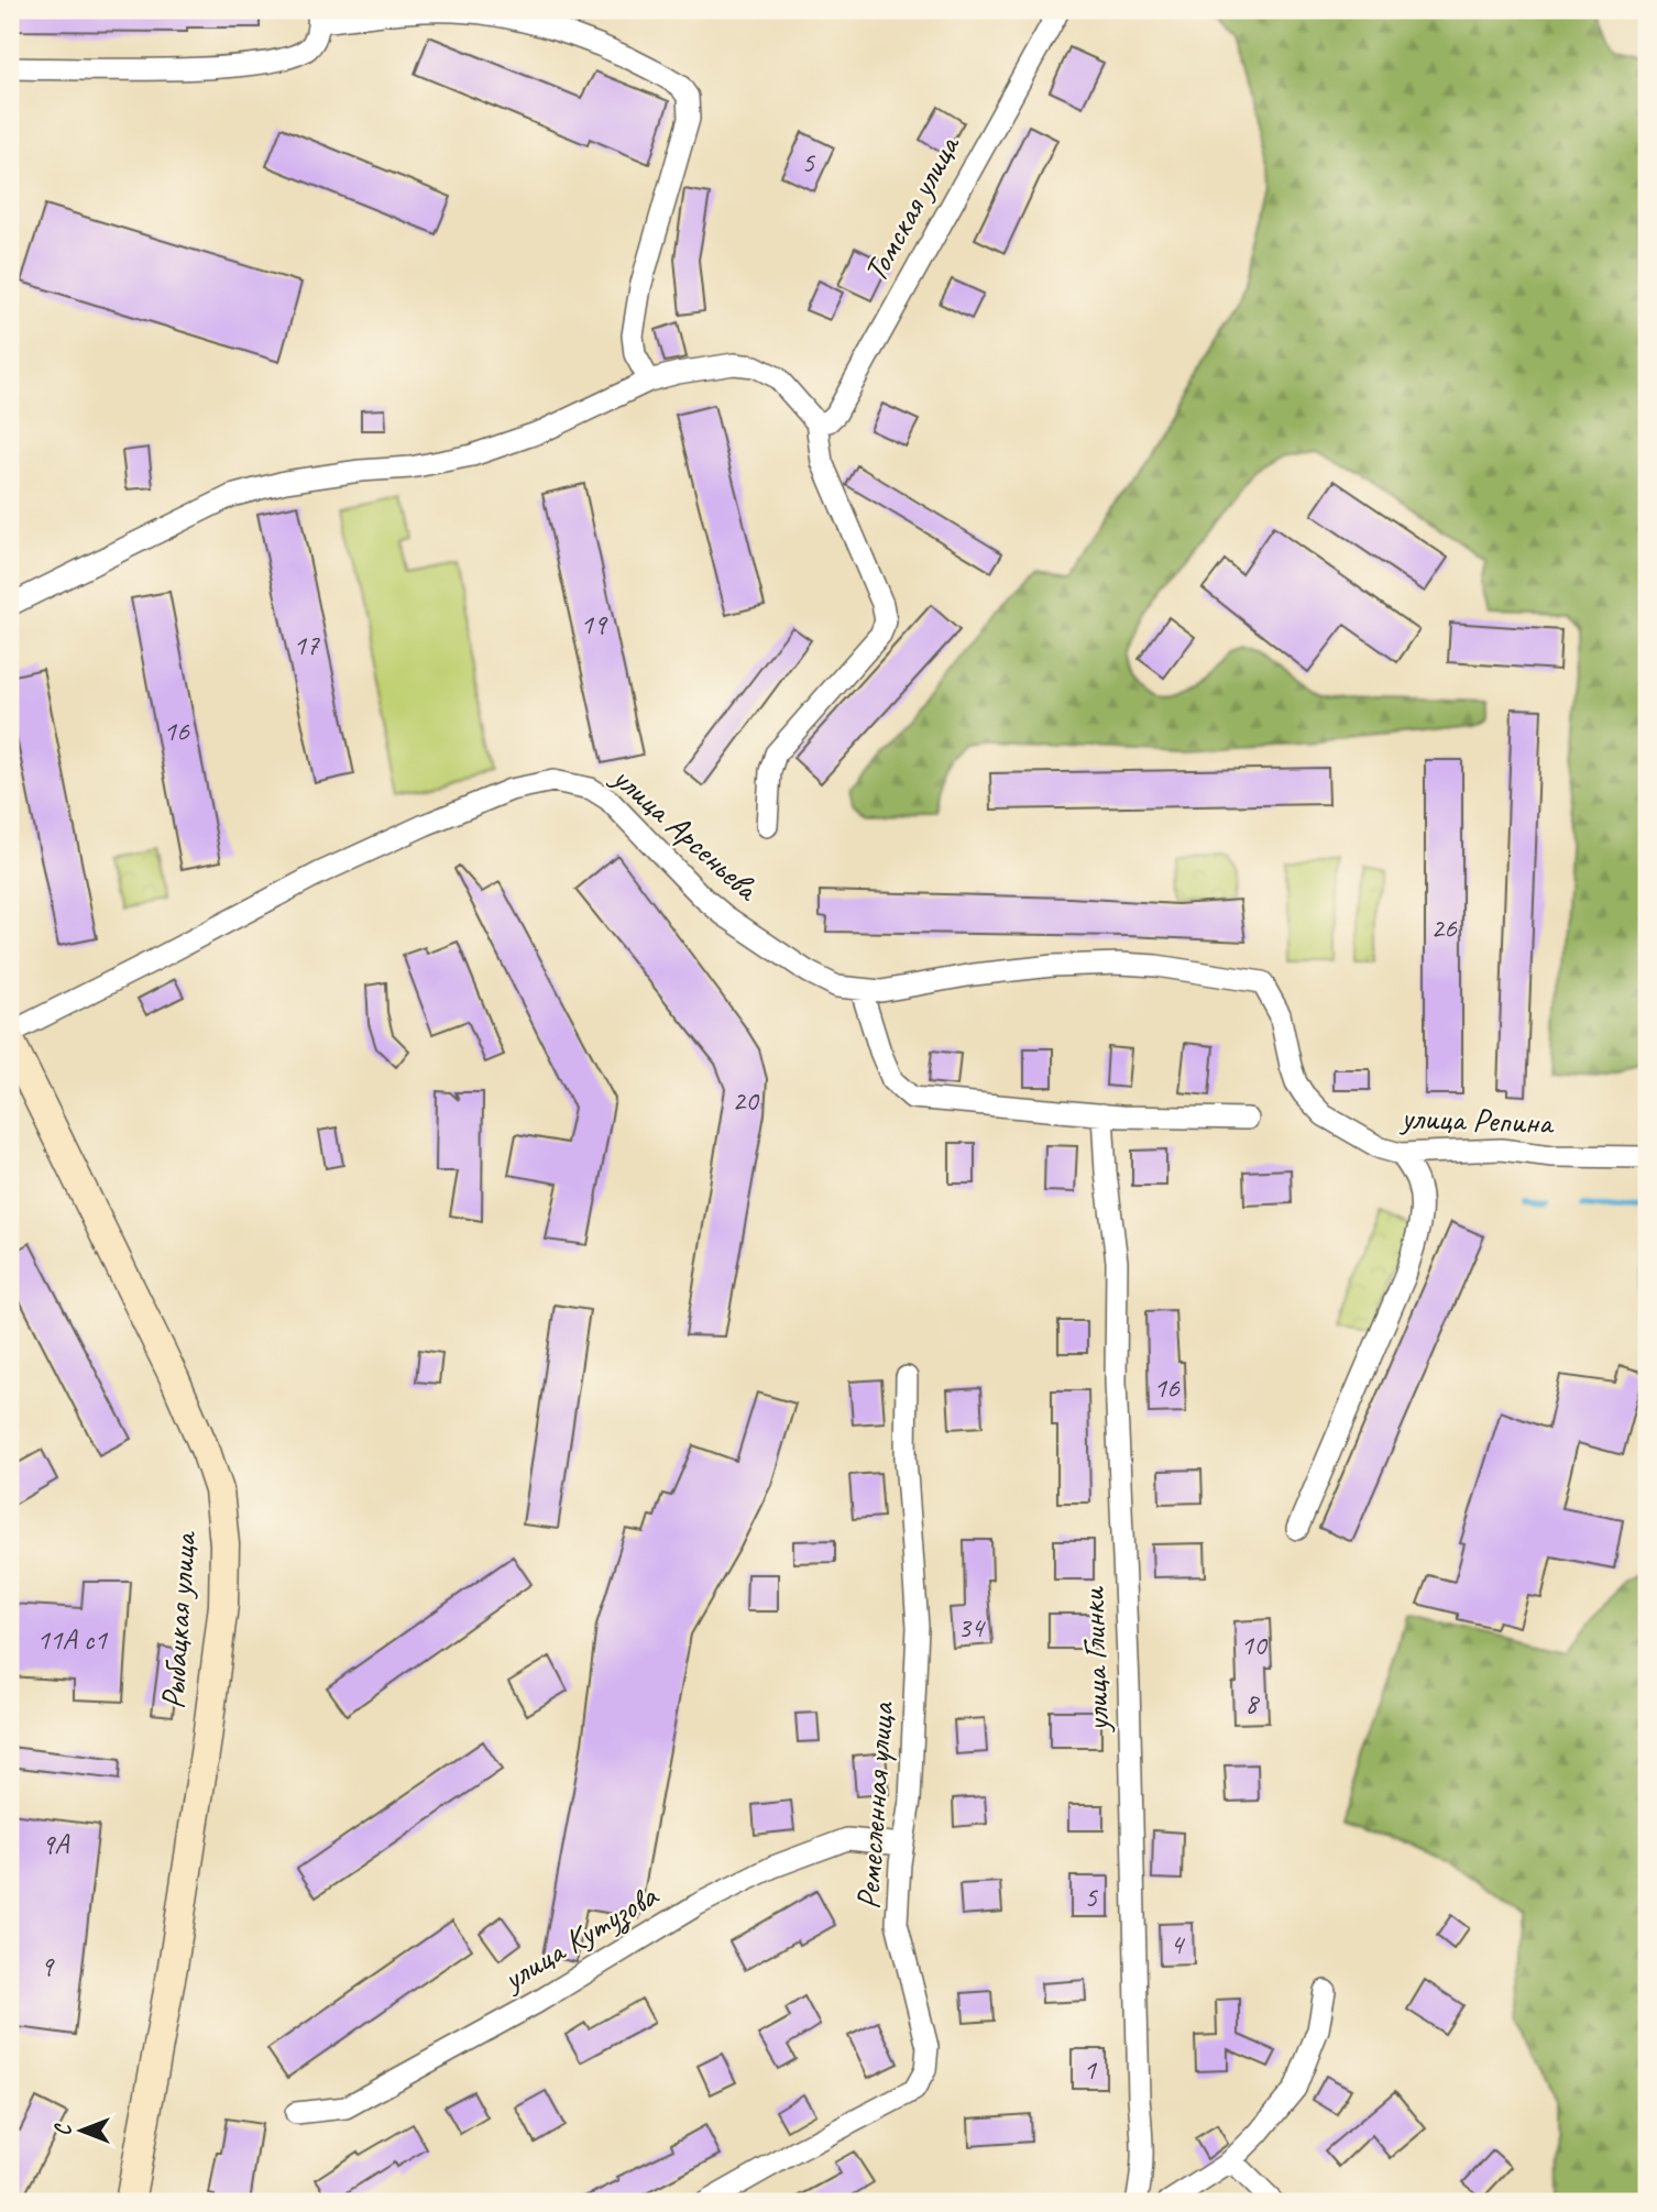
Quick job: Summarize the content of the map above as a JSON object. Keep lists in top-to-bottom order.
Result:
{
  "streets": {
    "main road": ["Рыбацкая улица"],
    "street": [
      "Томская улица",
      "улица Арсеньева",
      "улица Репина",
      "улица Глинки",
      "Ремесленная улица",
      "улица Кутузова"
    ]
  },
  "crossings": [
    ["Томская улица", "улица Арсеньева"],
    ["улица Арсеньева", "улица Репина"],
    ["Ремесленная улица", "улица Кутузова"]
  ],
  "house_numbers": [
    "5",
    "19",
    "17",
    "16",
    "26",
    "20",
    "16",
    "34",
    "11А с1",
    "10",
    "8",
    "9А",
    "5",
    "4",
    "9",
    "1"
  ],
  "north": "left"
}
